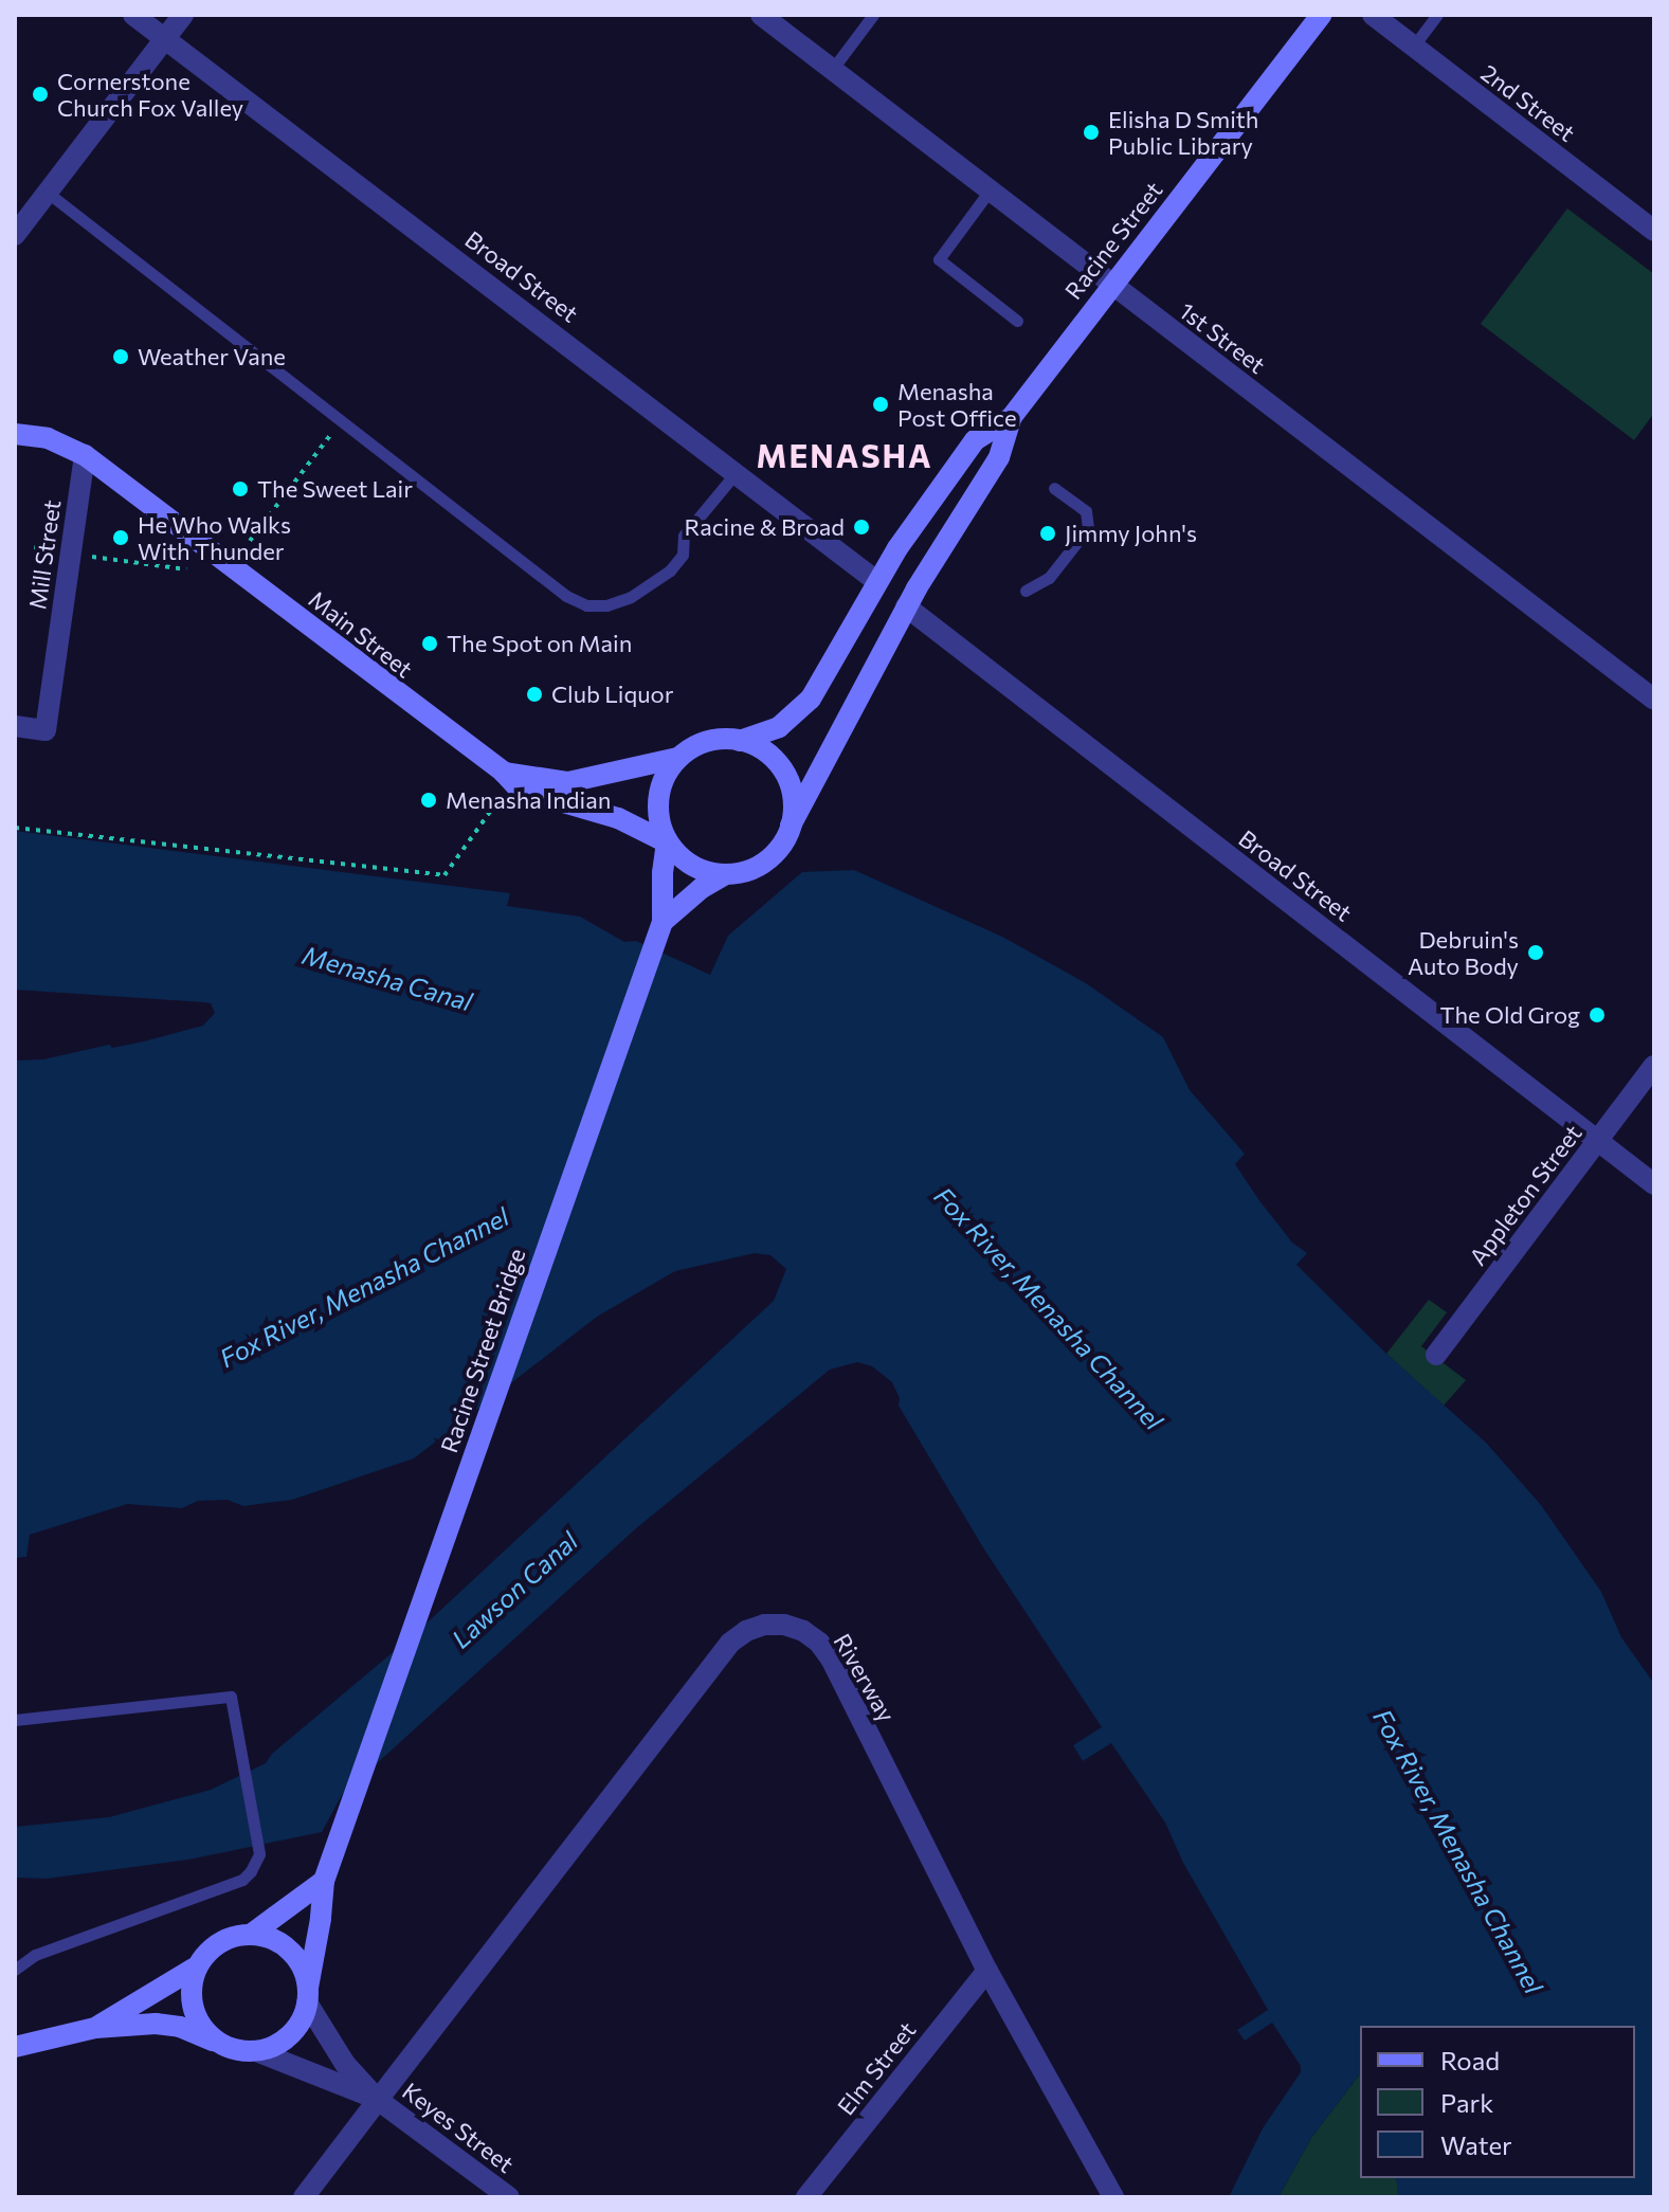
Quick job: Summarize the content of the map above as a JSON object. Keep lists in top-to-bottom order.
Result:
{
  "streets": {
    "main road": ["Racine Street", "Main Street", "Racine Street Bridge"],
    "street": [
      "2nd Street",
      "Broad Street",
      "1st Street",
      "Mill Street",
      "Appleton Street",
      "Riverway",
      "Elm Street",
      "Keyes Street"
    ]
  },
  "crossings": [
    ["Racine Street", "Broad Street"],
    ["Racine Street", "1st Street"],
    ["Racine Street", "Main Street"],
    ["Broad Street", "Appleton Street"],
    ["Mill Street", "Main Street"],
    ["Racine Street Bridge", "Keyes Street"],
    ["Riverway", "Elm Street"],
    ["Riverway", "Keyes Street"]
  ],
  "districts": ["MENASHA"],
  "water": ["Menasha Canal", "Fox River, Menasha Channel", "Lawson Canal"],
  "places": [
    "Cornerstone Church Fox Valley",
    "Elisha D Smith Public Library",
    "Weather Vane",
    "Menasha Post Office",
    "The Sweet Lair",
    "Racine & Broad",
    "Jimmy John's",
    "He Who Walks With Thunder",
    "The Spot on Main",
    "Club Liquor",
    "Menasha Indian",
    "Debruin's Auto Body",
    "The Old Grog"
  ],
  "legend": ["Road", "Park", "Water"]
}
